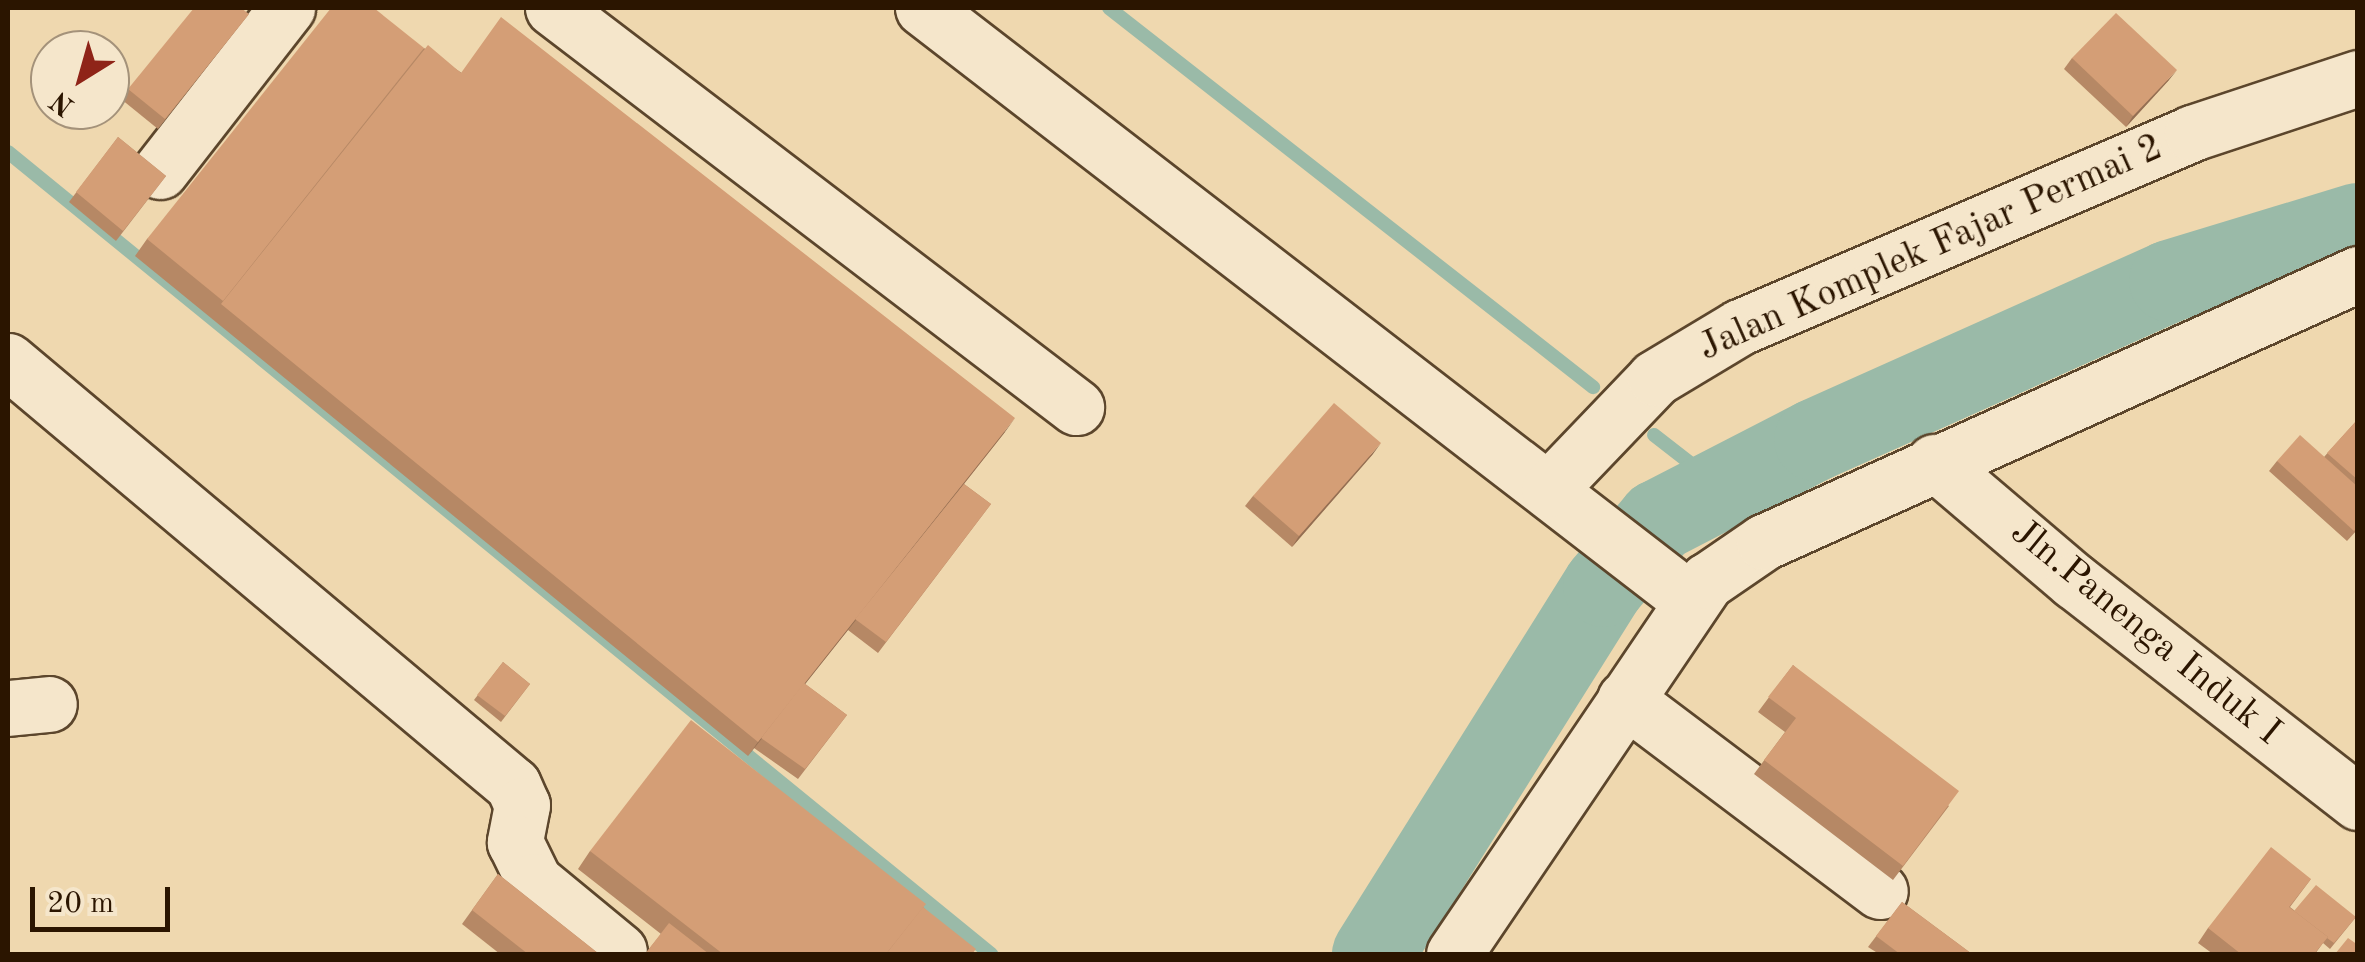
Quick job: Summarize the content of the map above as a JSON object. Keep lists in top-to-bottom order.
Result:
{
  "streets": {
    "street": ["Jalan Komplek Fajar Permai 2", "Jln.Panenga Induk I"]
  },
  "scale_bar": "20 m",
  "north": "bottom left"
}
